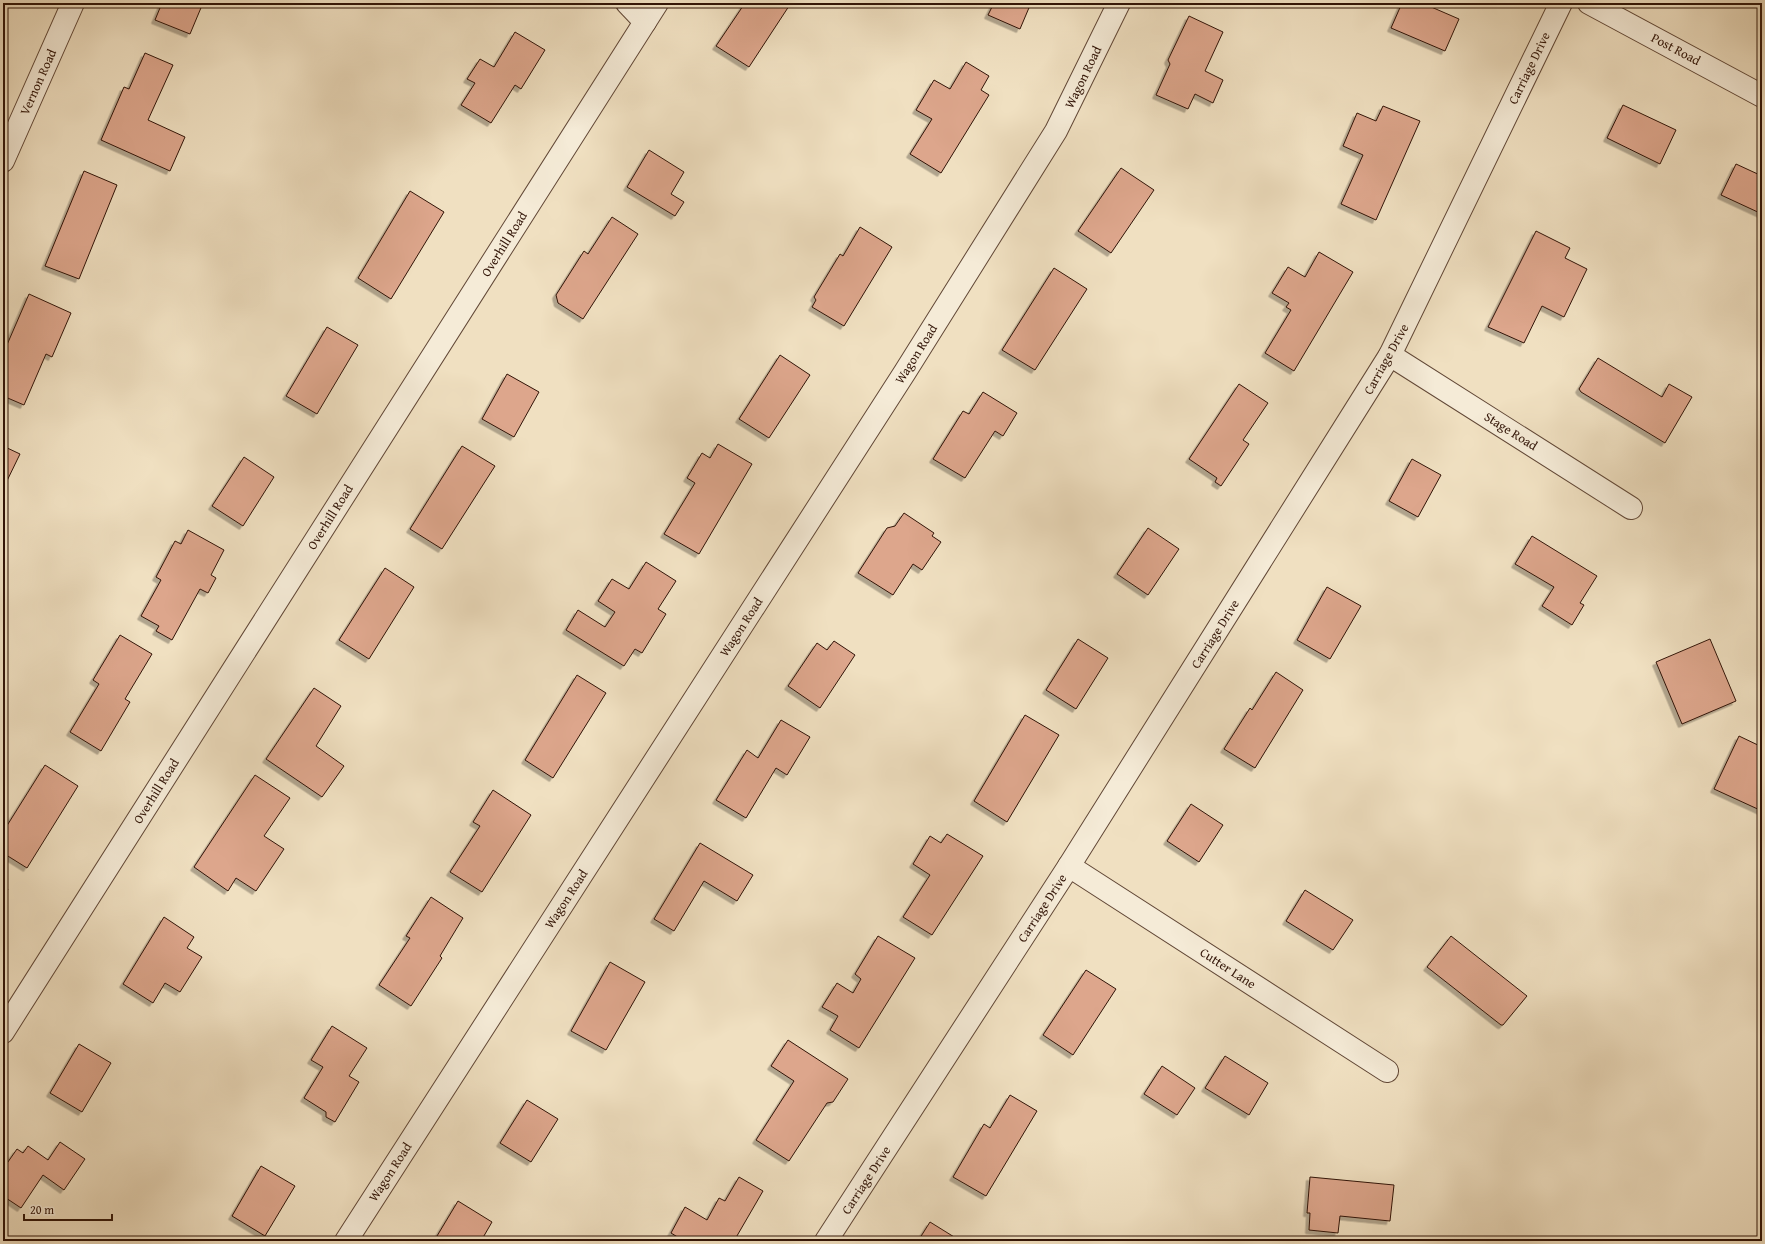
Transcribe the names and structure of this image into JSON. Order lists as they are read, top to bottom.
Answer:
{
  "streets": {
    "street": [
      "Post Road",
      "Carriage Drive",
      "Wagon Road",
      "Vernon Road",
      "Overhill Road",
      "Stage Road",
      "Cutter Lane"
    ]
  },
  "crossings": [
    ["Carriage Drive", "Stage Road"],
    ["Carriage Drive", "Cutter Lane"]
  ],
  "scale_bar": "20 m"
}
